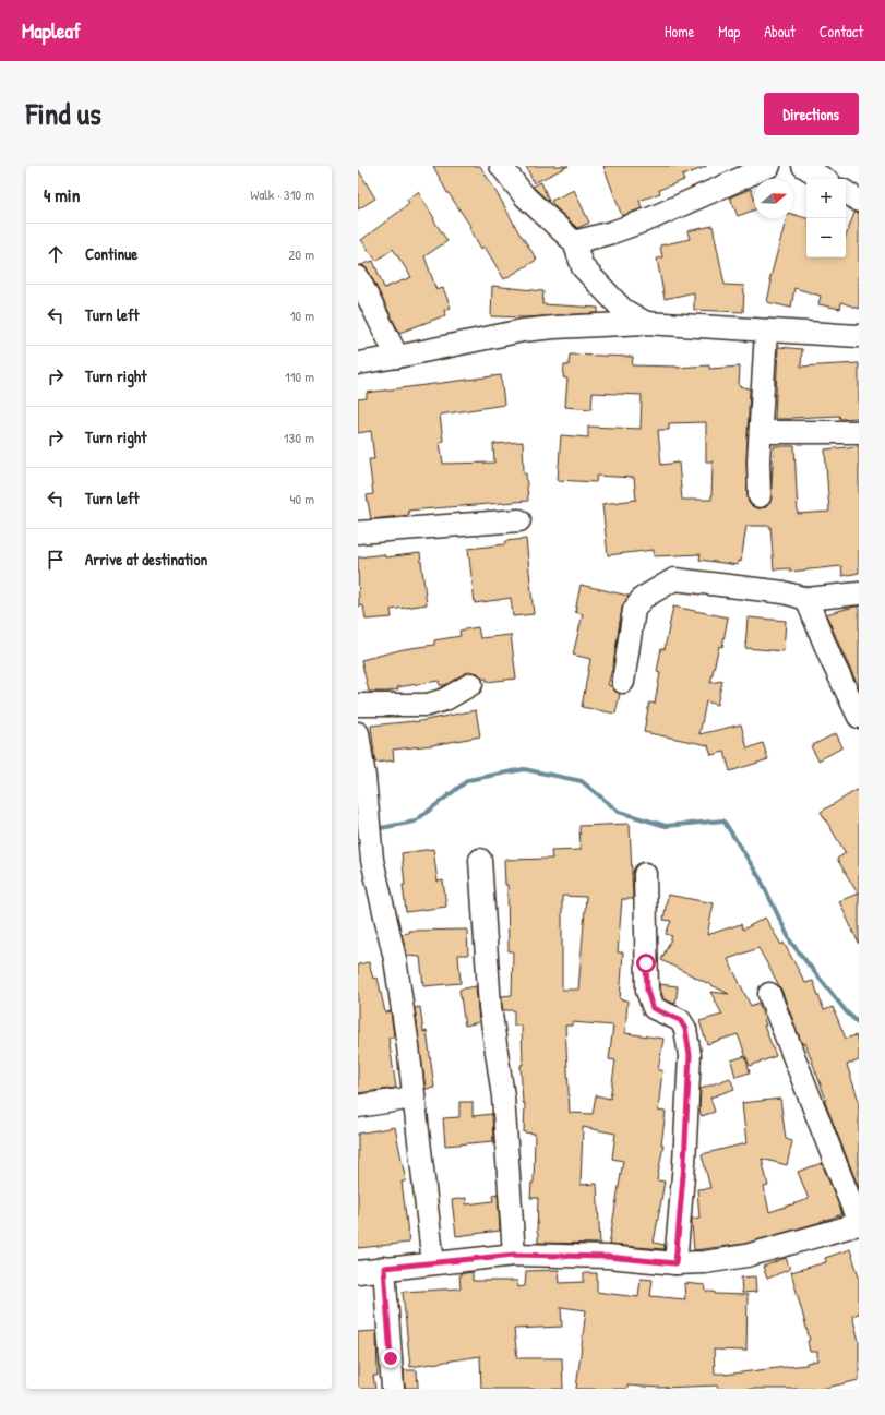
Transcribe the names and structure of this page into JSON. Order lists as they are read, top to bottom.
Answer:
{
  "north": "right",
  "page": {
    "header": "Mapleaf",
    "nav": [
      "Home",
      "Map",
      "About",
      "Contact"
    ],
    "title": "Find us",
    "buttons": "Directions",
    "heading": ["4 min", "Walk · 310 m"],
    "map_buttons": ["+", "−"],
    "list": [
      ["Continue", "20 m"],
      ["Turn left", "10 m"],
      ["Turn right", "110 m"],
      ["Turn right", "130 m"],
      ["Turn left", "40 m"],
      "Arrive at destination"
    ]
  }
}
